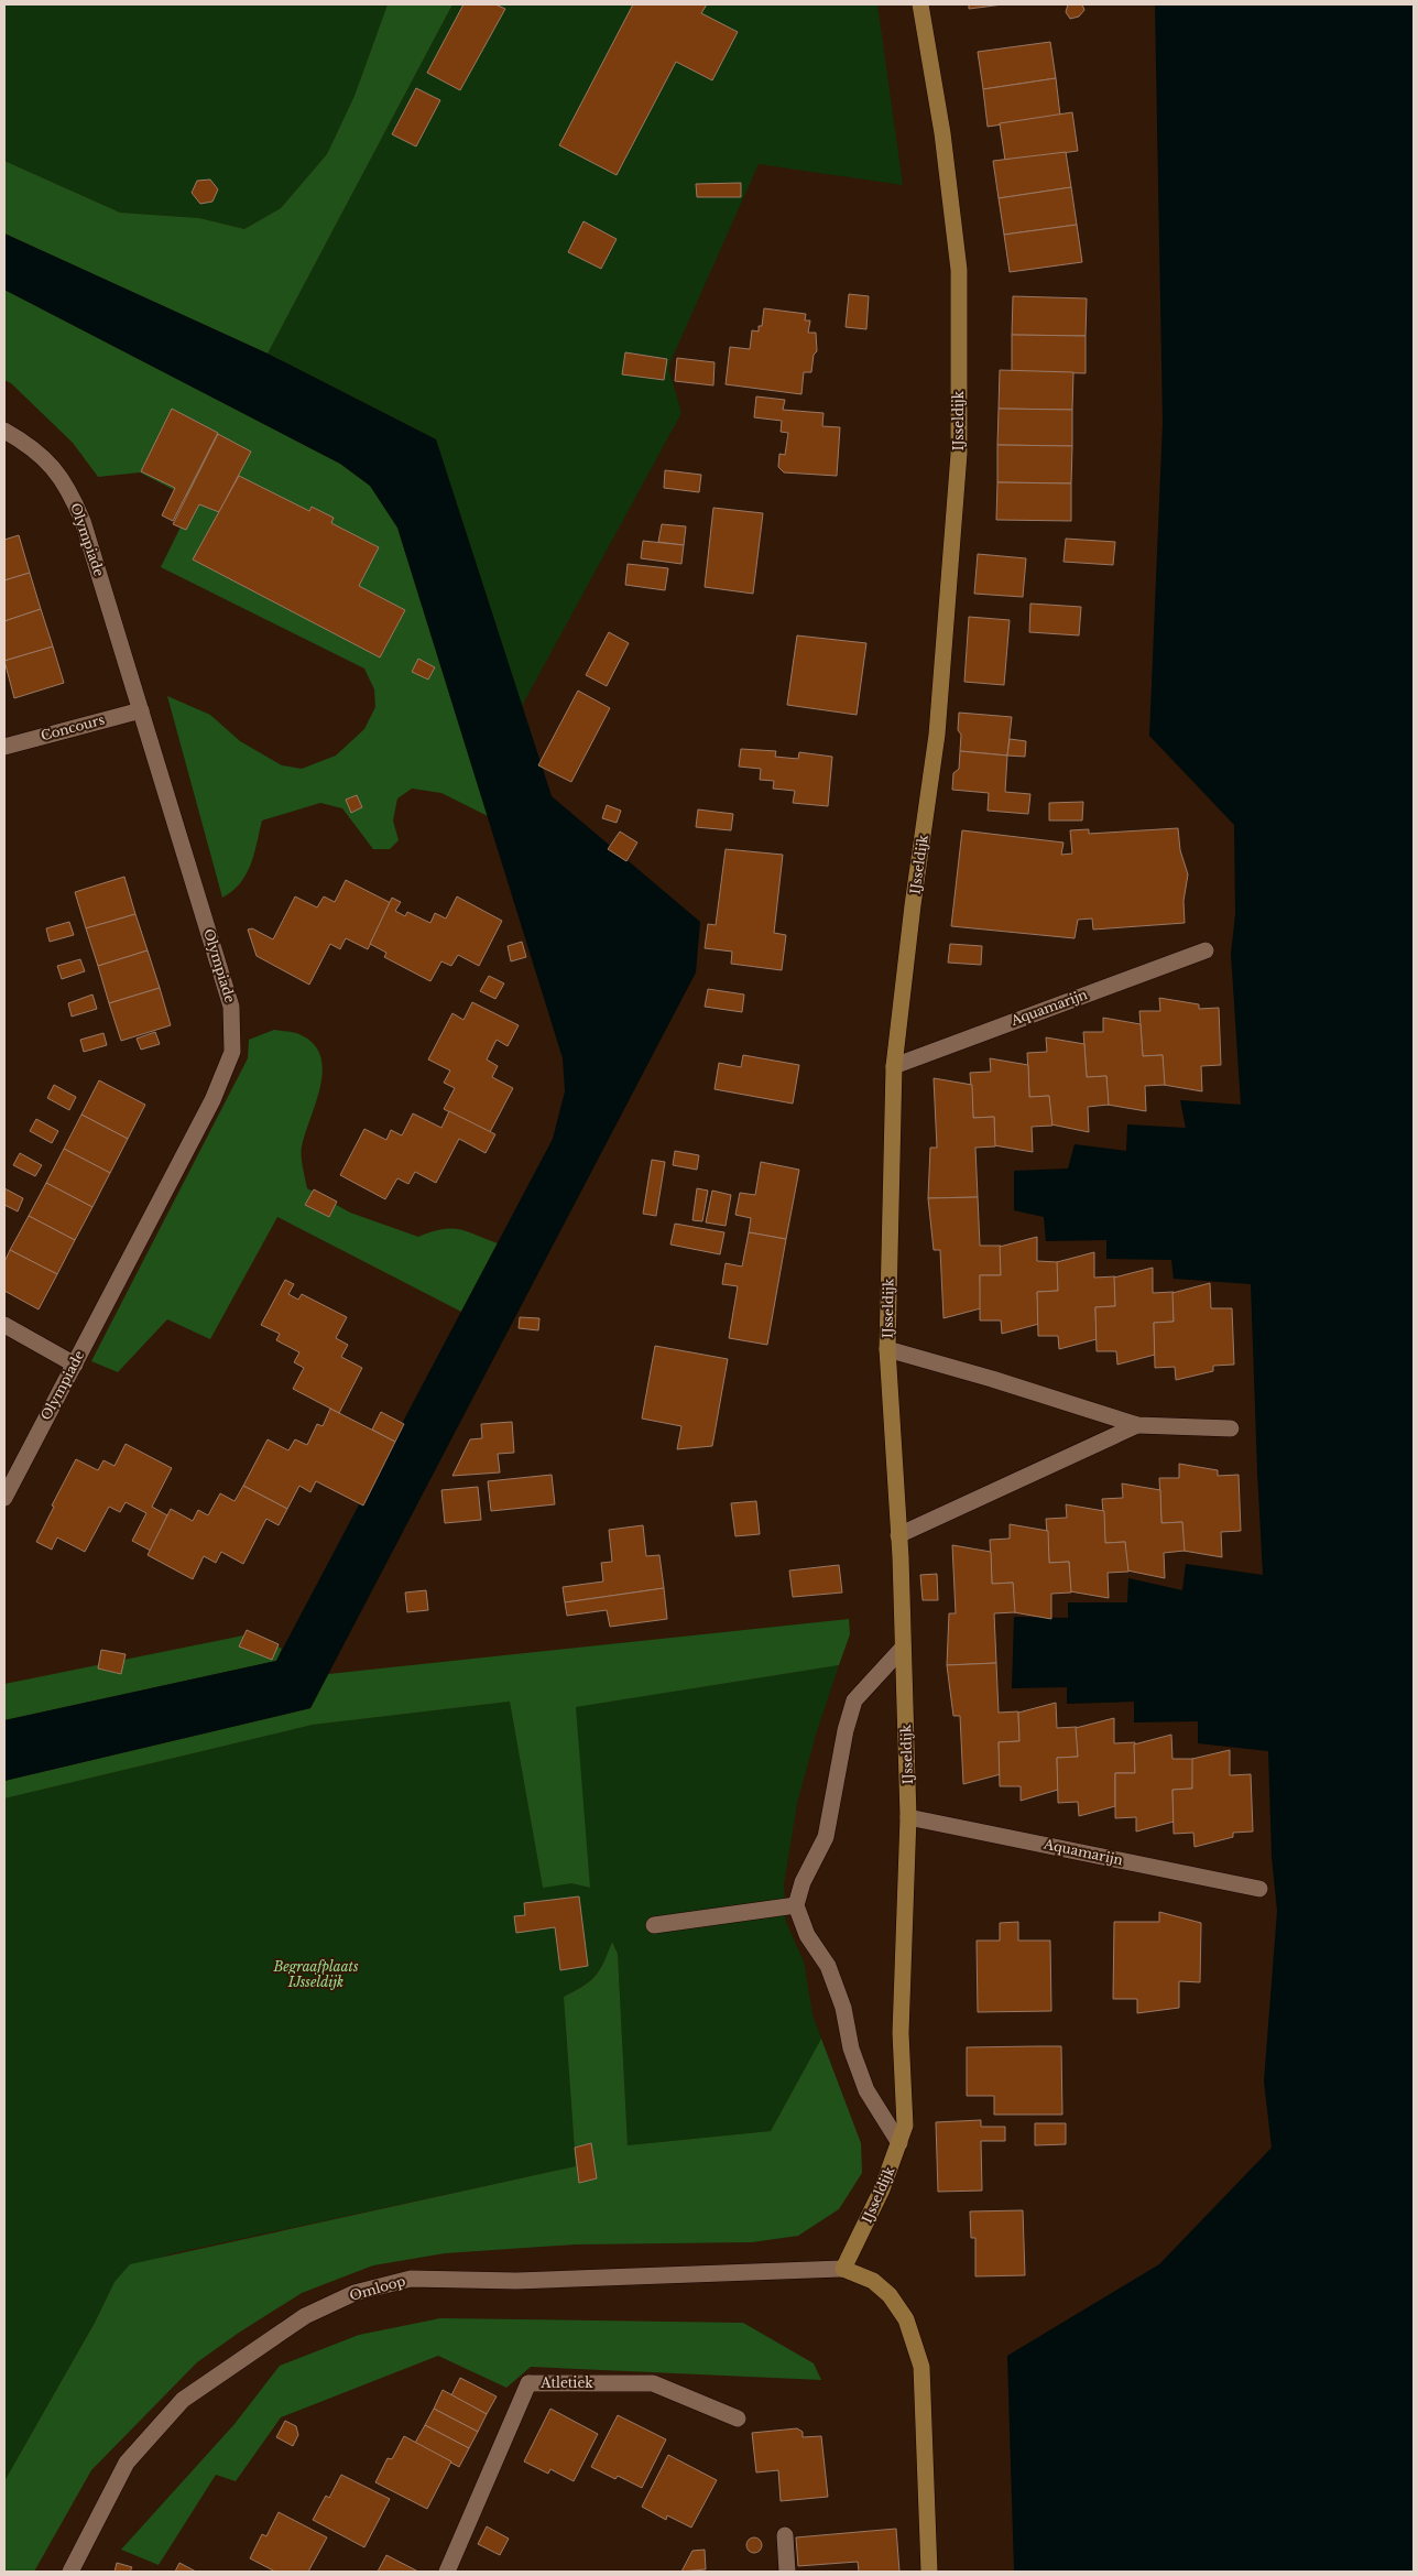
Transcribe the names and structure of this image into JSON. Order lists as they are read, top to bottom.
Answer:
{
  "streets": {
    "street": [
      "IJsseldijk",
      "Olympiade",
      "Concours",
      "Aquamarijn",
      "Omloop",
      "Atletiek"
    ]
  },
  "crossings": [
    ["IJsseldijk", "Aquamarijn"],
    ["IJsseldijk", "Omloop"],
    ["Olympiade", "Concours"]
  ],
  "parks": ["Begraafplaats IJsseldijk"]
}
